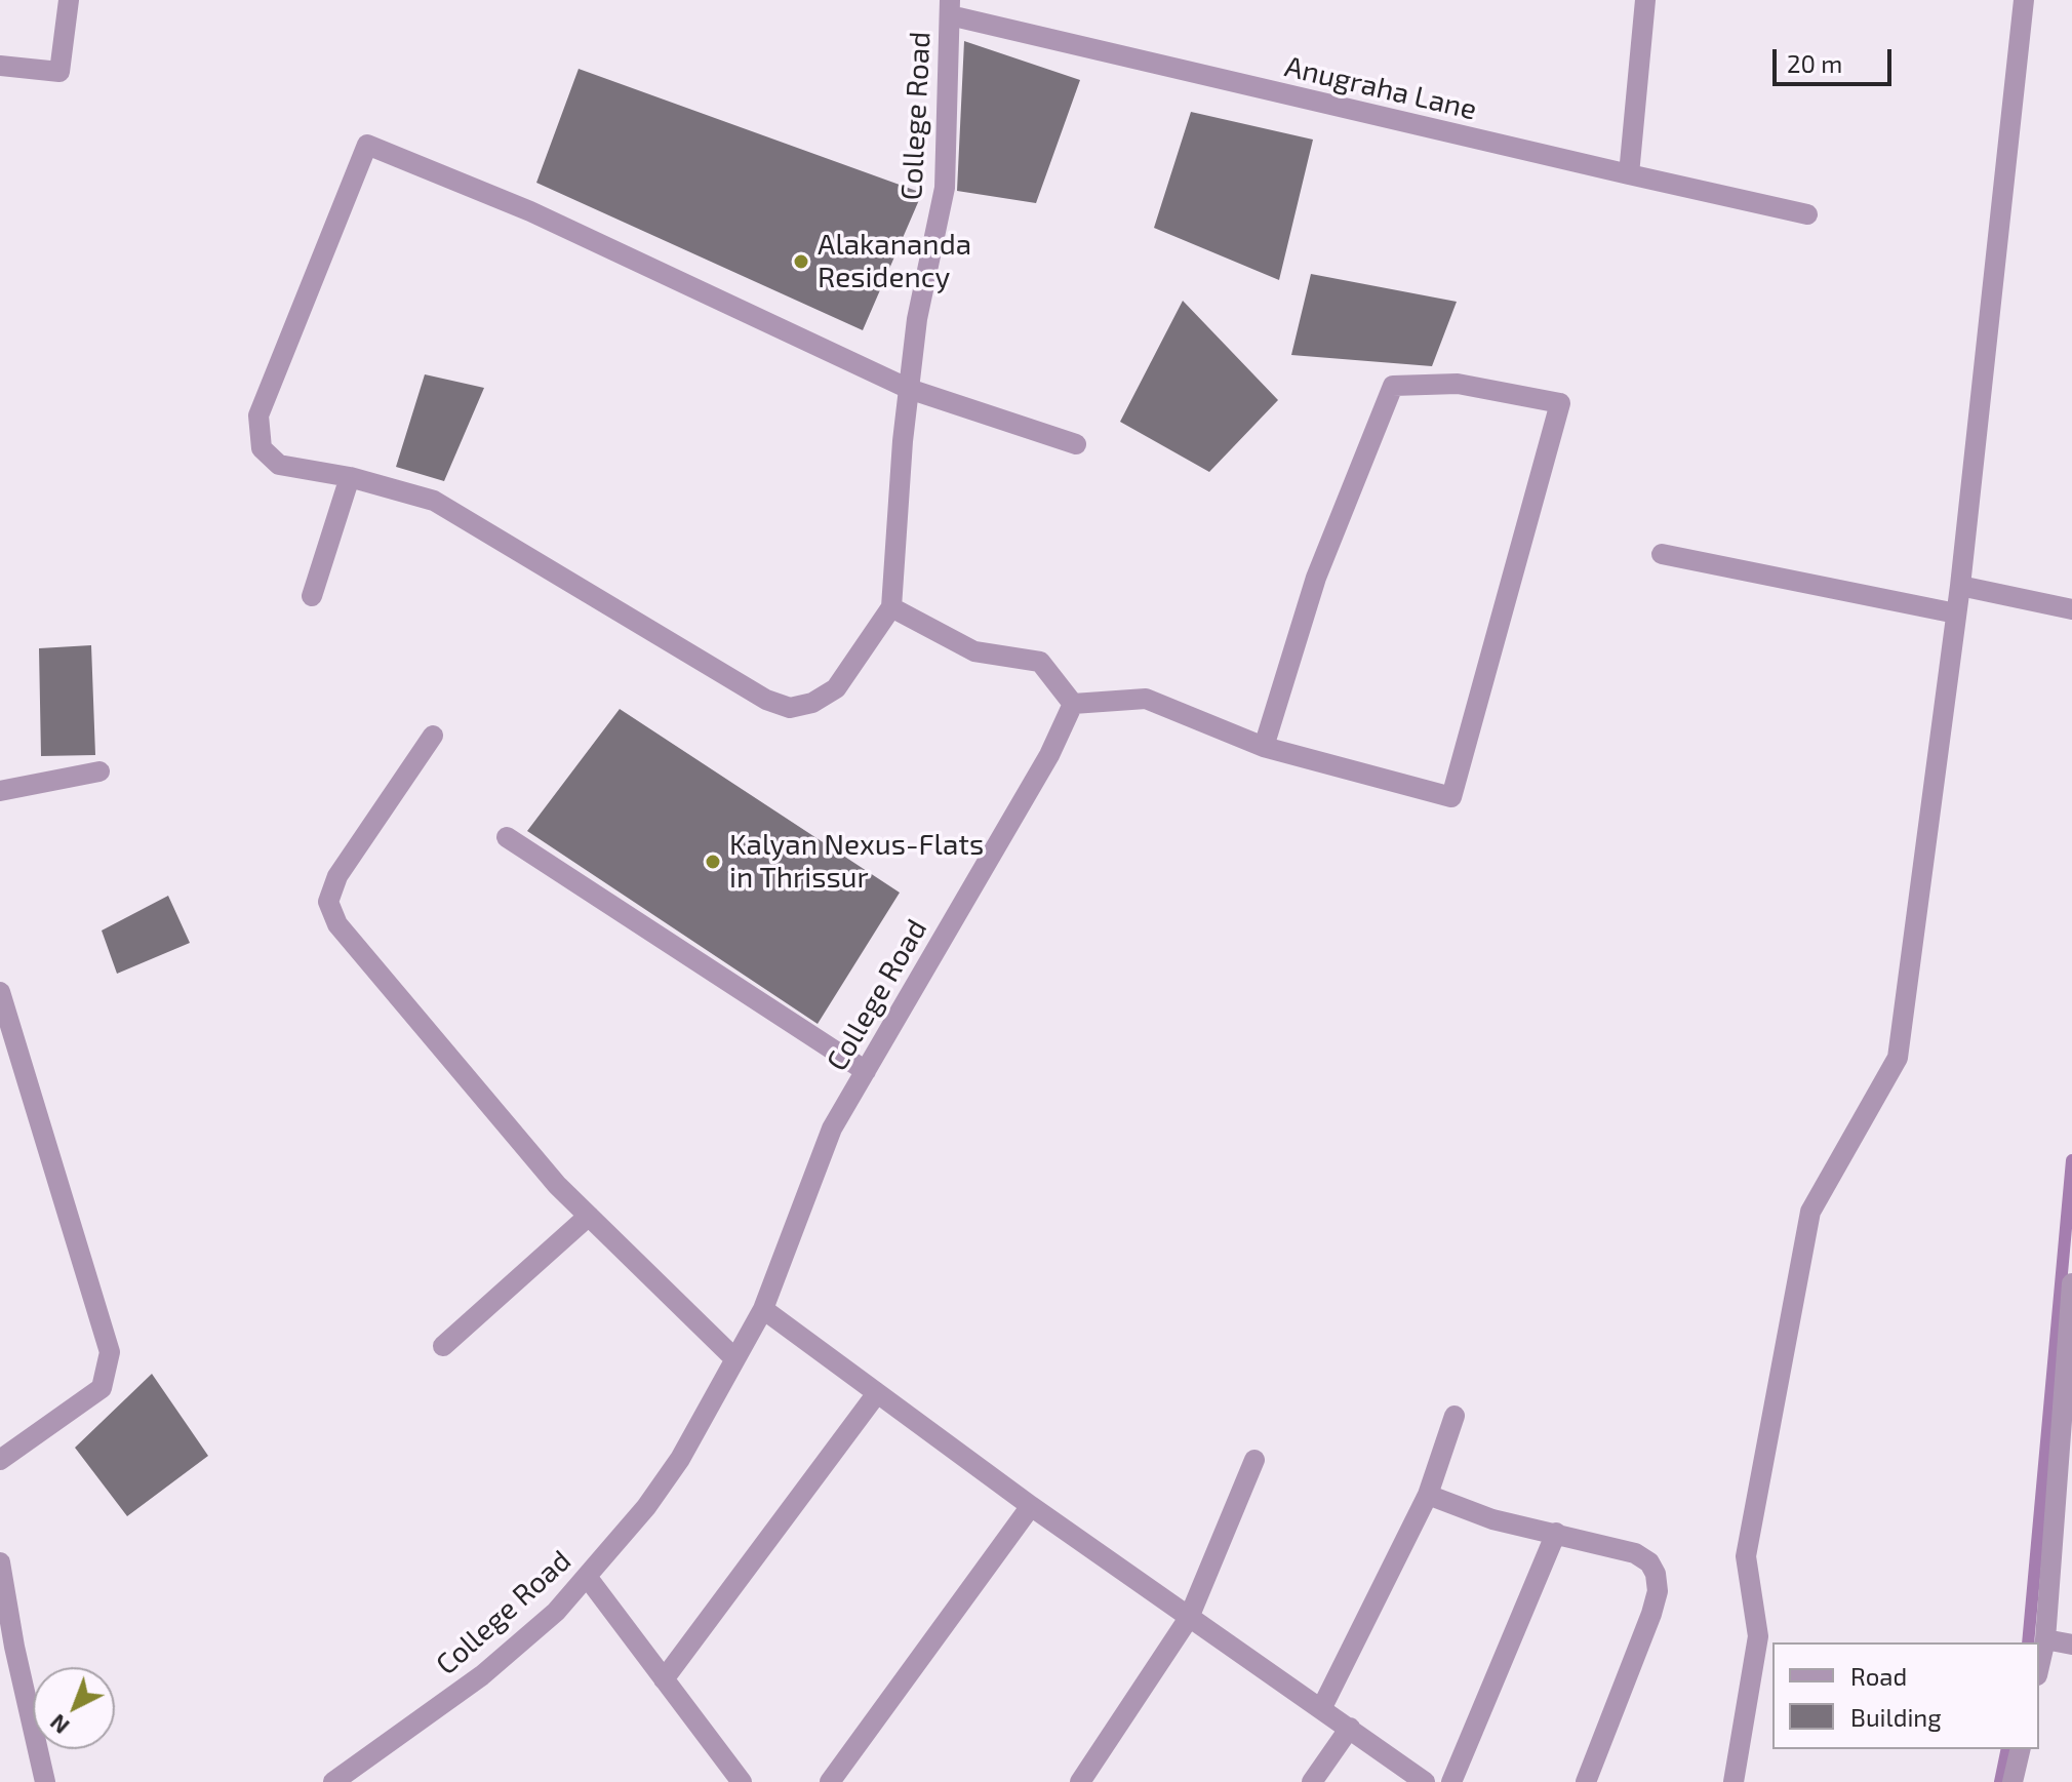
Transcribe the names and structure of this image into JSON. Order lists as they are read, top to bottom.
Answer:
{
  "streets": {
    "street": ["Anugraha Lane", "College Road"]
  },
  "crossings": [
    ["Anugraha Lane", "College Road"]
  ],
  "places": ["Alakananda Residency", "Kalyan Nexus-Flats in Thrissur"],
  "legend": ["Road", "Building"],
  "scale_bar": "20 m",
  "north": "bottom left"
}
